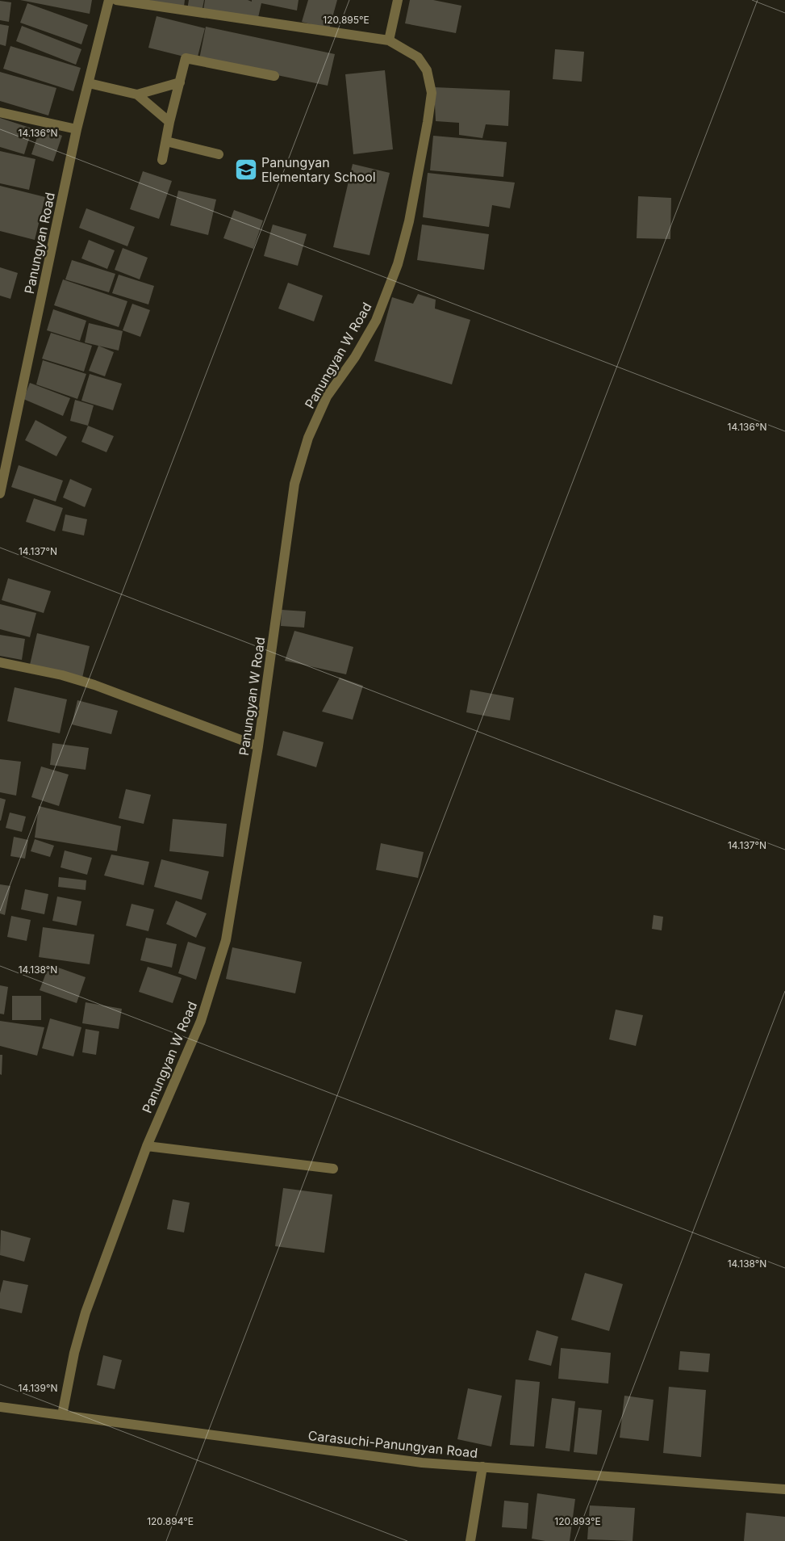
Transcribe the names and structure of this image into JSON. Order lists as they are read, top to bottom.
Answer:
{
  "streets": {
    "street": ["Panungyan Road", "Panungyan W Road", "Carasuchi-Panungyan Road"]
  },
  "crossings": [
    ["Panungyan W Road", "Carasuchi-Panungyan Road"]
  ],
  "places": {
    "school or university": ["Panungyan Elementary School"]
  },
  "coordinates": [
    "120.895°E",
    "14.136°N",
    "14.137°N",
    "14.138°N",
    "14.139°N",
    "120.894°E",
    "120.893°E"
  ]
}
